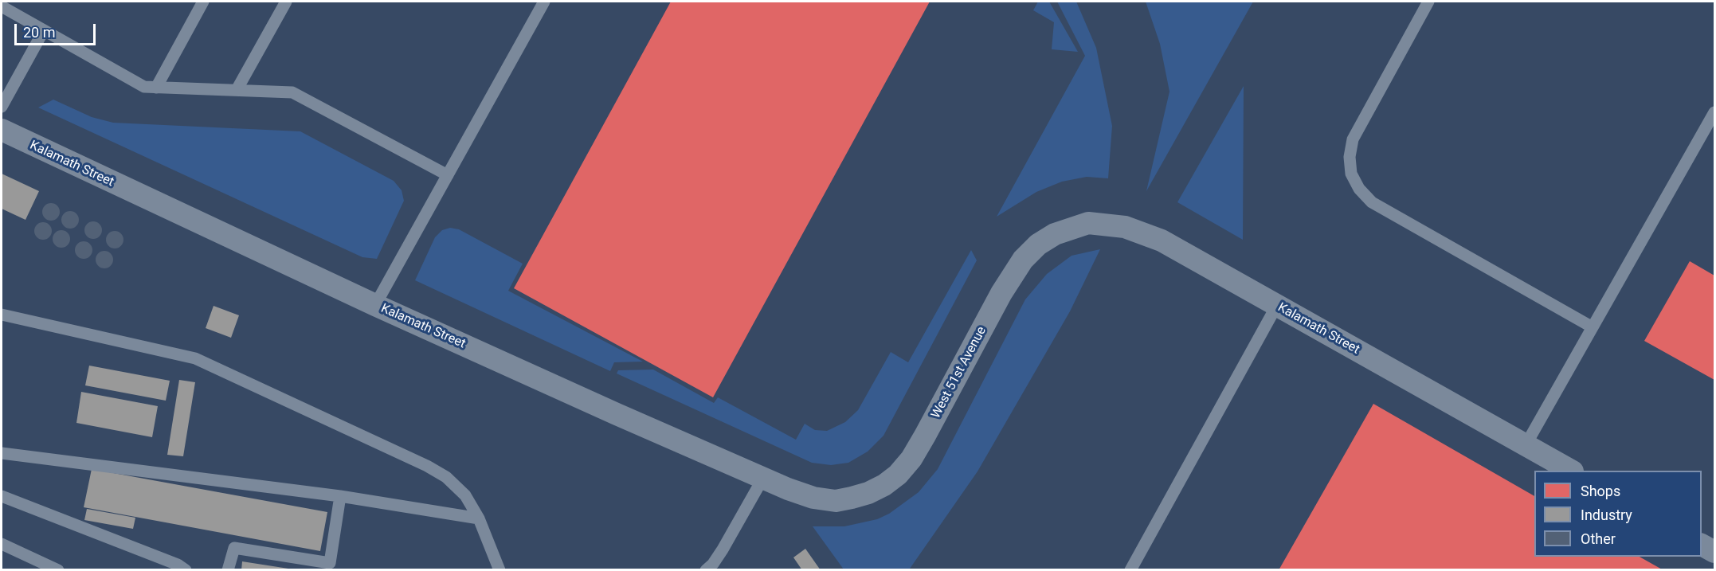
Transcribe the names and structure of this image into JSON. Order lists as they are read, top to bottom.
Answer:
{
  "streets": {
    "street": ["Kalamath Street", "West 51st Avenue"]
  },
  "crossings": [
    ["Kalamath Street", "West 51st Avenue"]
  ],
  "legend": ["Shops", "Industry", "Other"],
  "scale_bar": "20 m"
}
